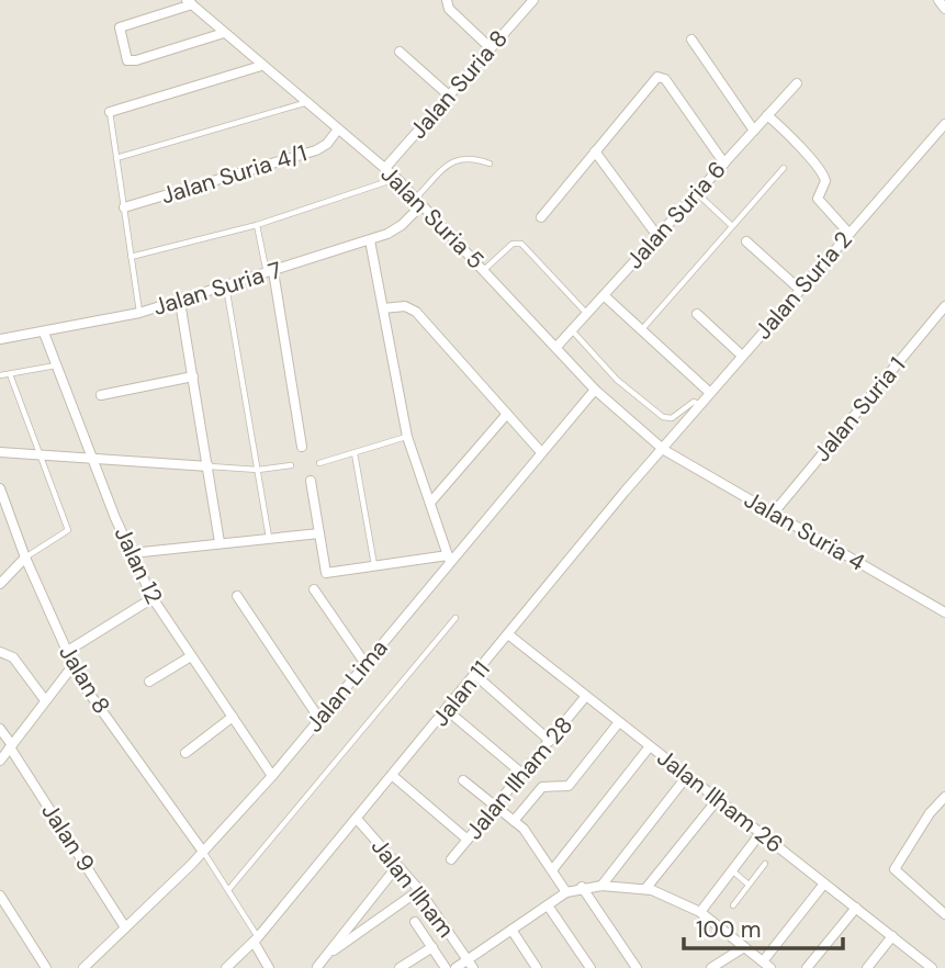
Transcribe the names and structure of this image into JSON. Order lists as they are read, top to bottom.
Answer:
{
  "streets": {
    "street": [
      "Jalan Suria 8",
      "Jalan Suria 4/1",
      "Jalan Suria 6",
      "Jalan Suria 5",
      "Jalan Suria 2",
      "Jalan Suria 7",
      "Jalan Suria 1",
      "Jalan Suria 4",
      "Jalan 12",
      "Jalan 8",
      "Jalan Lima",
      "Jalan 11",
      "Jalan Ilham 28",
      "Jalan Ilham 26",
      "Jalan 9",
      "Jalan Ilham"
    ]
  },
  "crossings": [
    ["Jalan Suria 8", "Jalan Suria 5"],
    ["Jalan Suria 4/1", "Jalan Suria 5"],
    ["Jalan Suria 6", "Jalan Suria 5"],
    ["Jalan Suria 5", "Jalan Suria 2"],
    ["Jalan Suria 5", "Jalan Suria 7"],
    ["Jalan Suria 5", "Jalan Suria 4"],
    ["Jalan Suria 5", "Jalan Lima"],
    ["Jalan Suria 5", "Jalan 11"],
    ["Jalan Suria 2", "Jalan Suria 4"],
    ["Jalan Suria 2", "Jalan 11"],
    ["Jalan Suria 7", "Jalan 12"],
    ["Jalan Suria 1", "Jalan Suria 4"],
    ["Jalan Suria 4", "Jalan 11"],
    ["Jalan 12", "Jalan Lima"],
    ["Jalan 8", "Jalan Lima"],
    ["Jalan Lima", "Jalan 9"],
    ["Jalan 11", "Jalan Ilham 26"],
    ["Jalan 11", "Jalan Ilham"],
    ["Jalan Ilham 28", "Jalan Ilham 26"]
  ],
  "scale_bar": "100 m"
}
